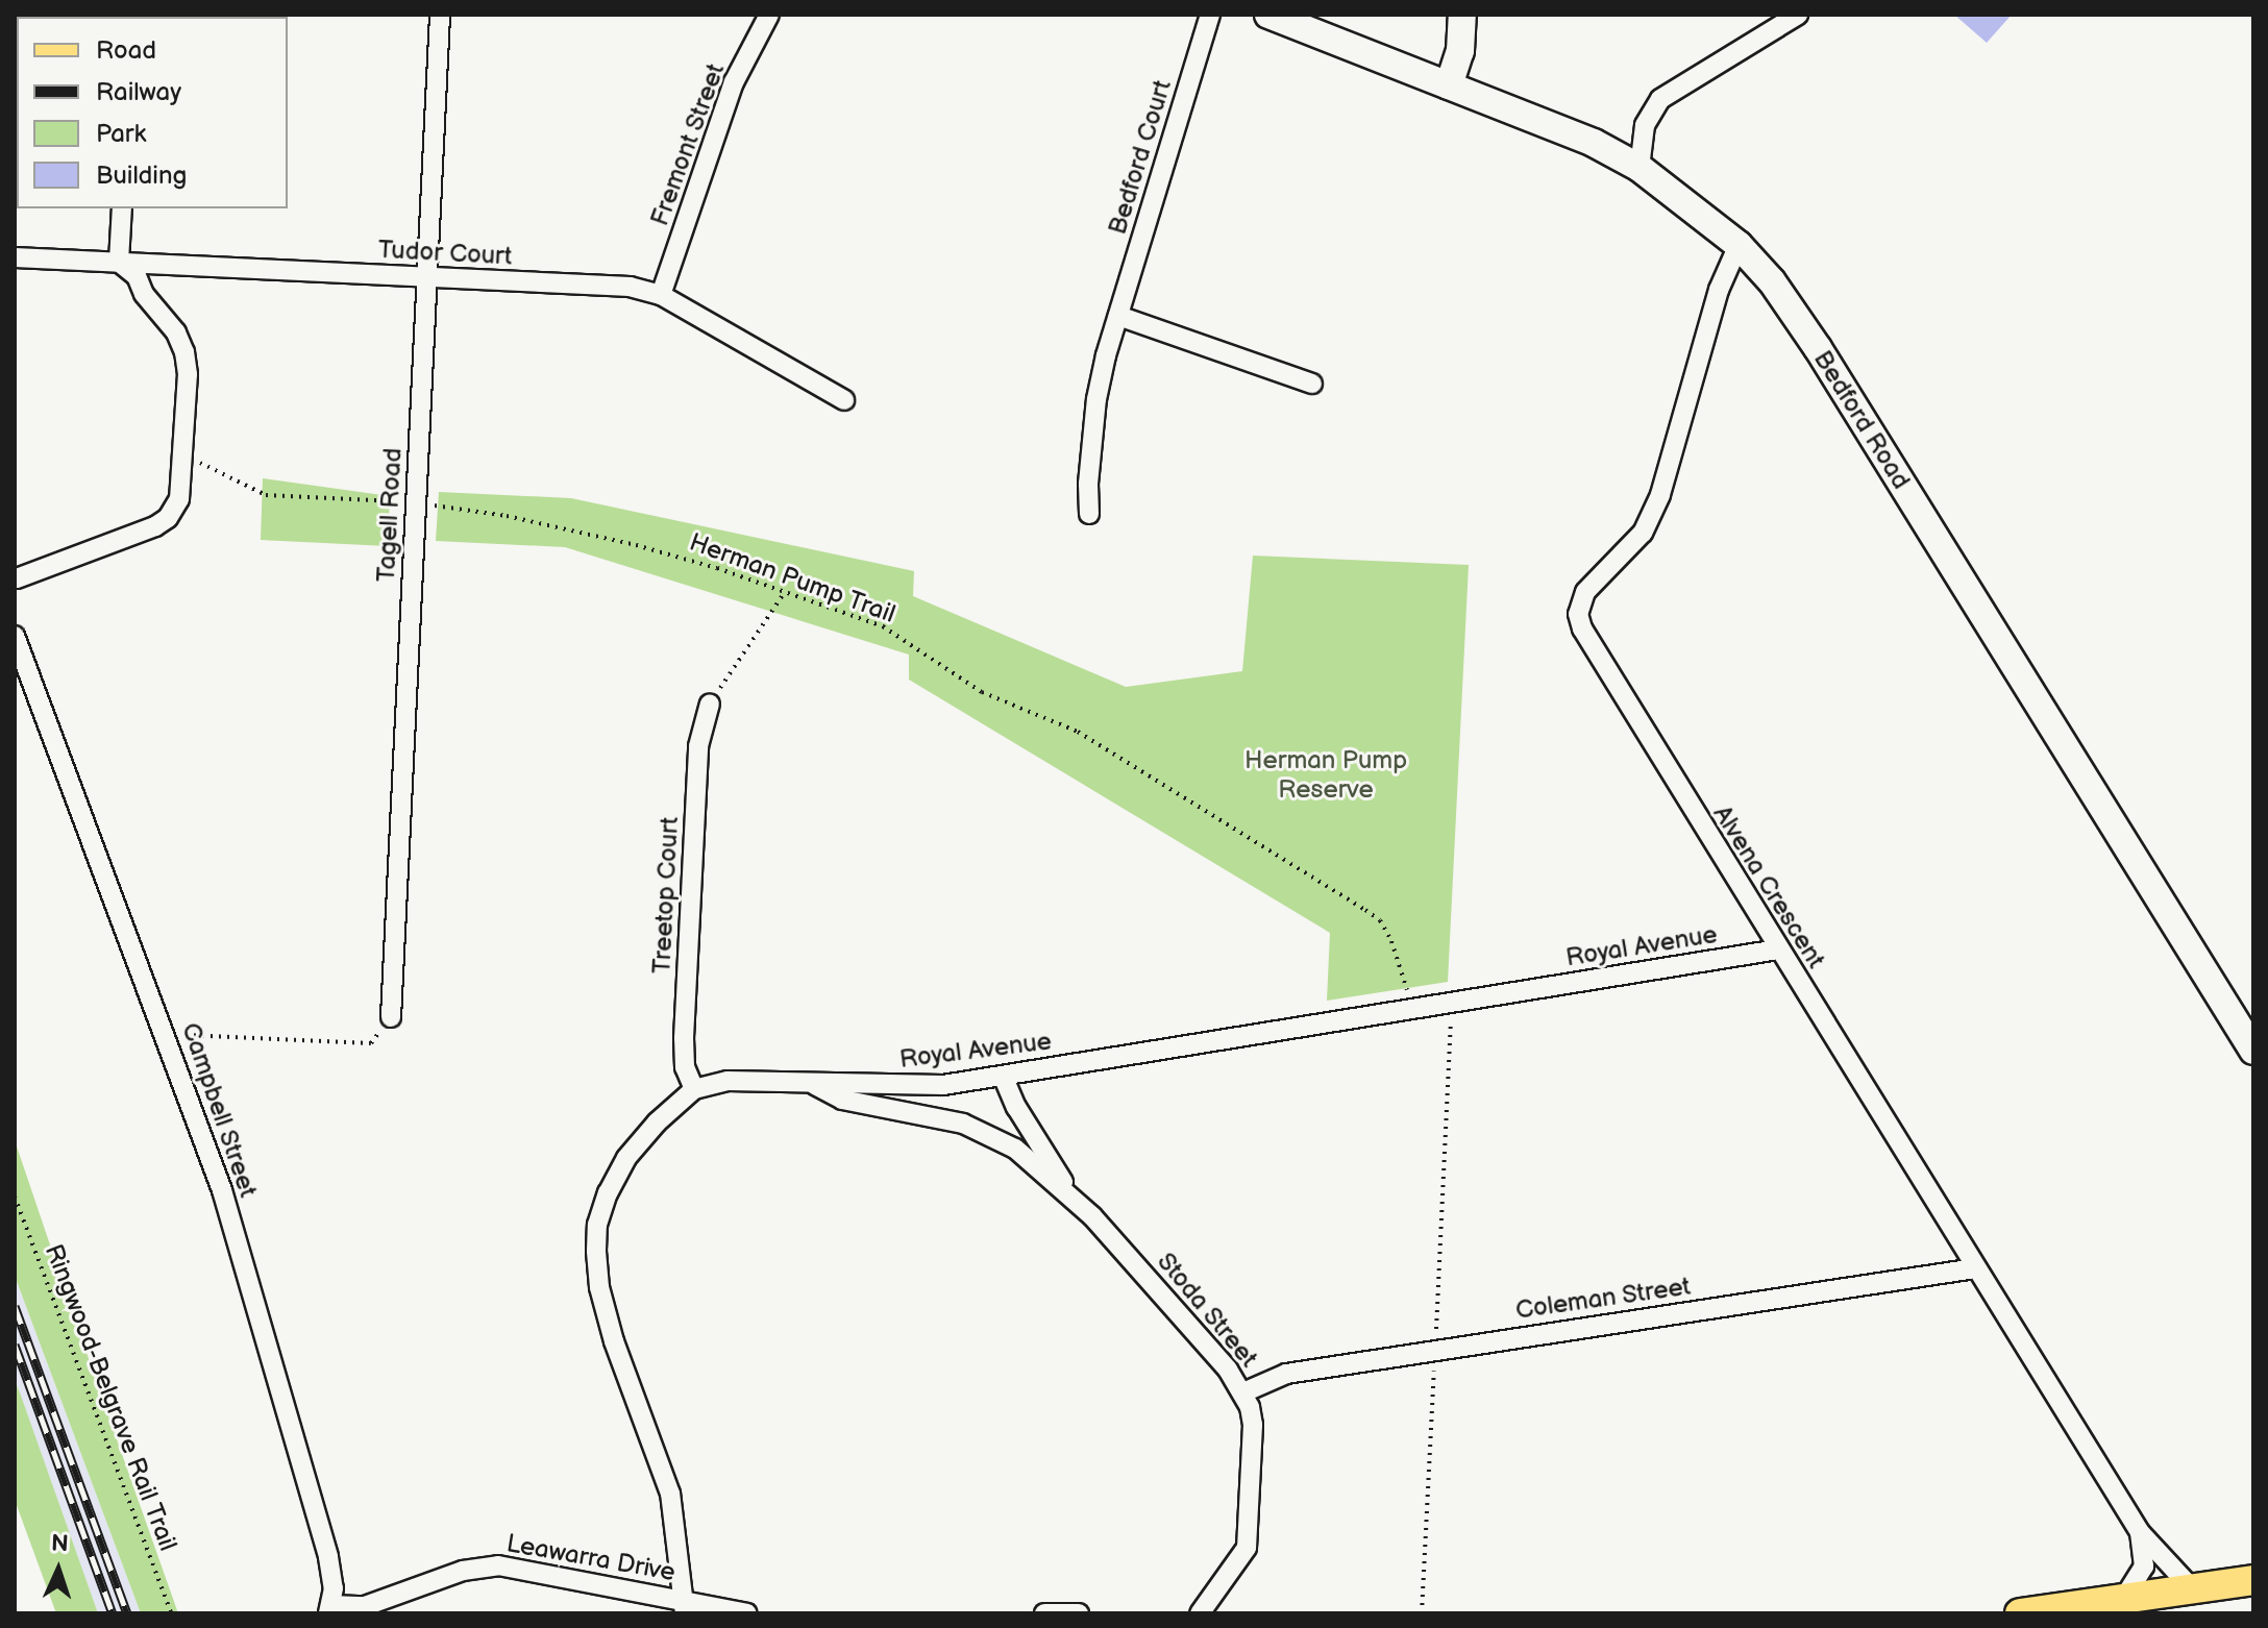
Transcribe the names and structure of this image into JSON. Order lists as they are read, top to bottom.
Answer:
{
  "streets": {
    "main road": ["Bedford Road"],
    "street": [
      "Fremont Street",
      "Bedford Court",
      "Tudor Court",
      "Tagell Road",
      "Alvena Crescent",
      "Treetop Court",
      "Royal Avenue",
      "Campbell Street",
      "Coleman Street",
      "Stoda Street",
      "Leawarra Drive"
    ],
    "path": ["Herman Pump Trail", "Ringwood-Belgrave Rail Trail"]
  },
  "crossings": [
    ["Fremont Street", "Tudor Court"],
    ["Tudor Court", "Tagell Road"],
    ["Bedford Road", "Alvena Crescent"],
    ["Tagell Road", "Herman Pump Trail"],
    ["Herman Pump Trail", "Royal Avenue"],
    ["Alvena Crescent", "Royal Avenue"],
    ["Alvena Crescent", "Coleman Street"],
    ["Treetop Court", "Royal Avenue"],
    ["Royal Avenue", "Stoda Street"],
    ["Campbell Street", "Leawarra Drive"],
    ["Coleman Street", "Stoda Street"]
  ],
  "parks": ["Herman Pump Reserve"],
  "legend": [
    "Road",
    "Railway",
    "Park",
    "Building"
  ],
  "north": "top"
}
